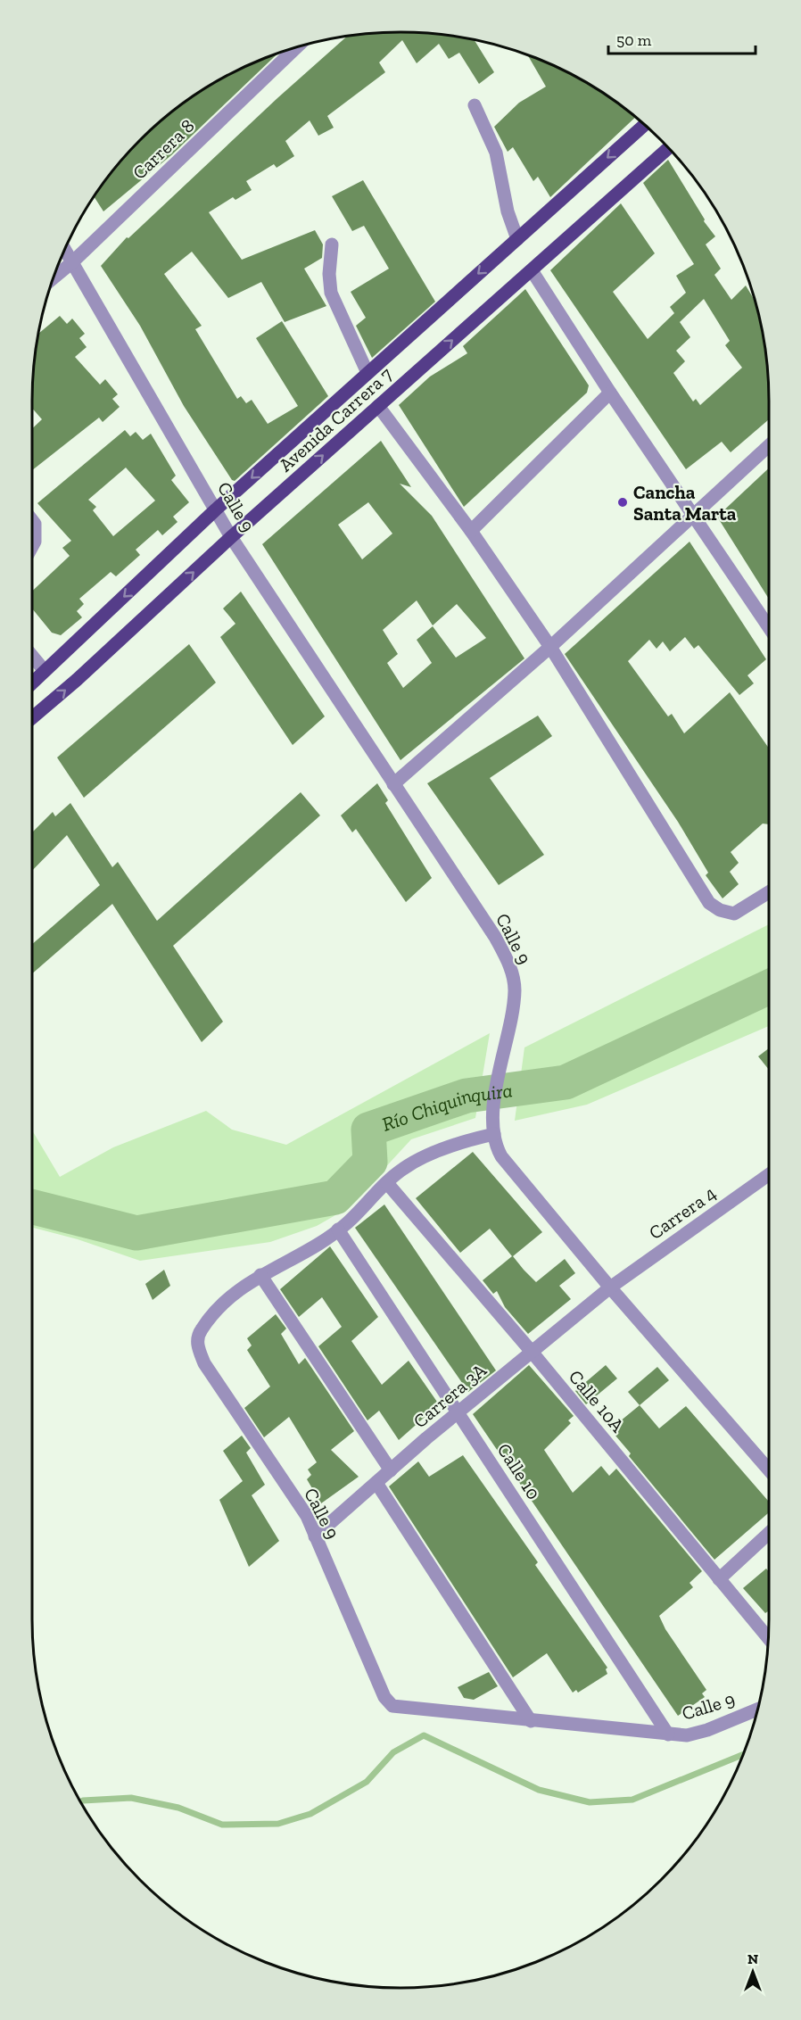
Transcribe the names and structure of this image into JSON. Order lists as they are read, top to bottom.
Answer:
{
  "streets": {
    "main road": ["Avenida Carrera 7"],
    "street": [
      "Carrera 8",
      "Calle 9",
      "Carrera 4",
      "Carrera 3A",
      "Calle 10A",
      "Calle 10"
    ]
  },
  "crossings": [
    ["Carrera 8", "Calle 9"],
    ["Avenida Carrera 7", "Calle 9"],
    ["Calle 9", "Carrera 4"],
    ["Calle 9", "Carrera 3A"],
    ["Calle 9", "Calle 10A"],
    ["Calle 9", "Calle 10"],
    ["Carrera 4", "Carrera 3A"],
    ["Carrera 3A", "Calle 10A"],
    ["Carrera 3A", "Calle 10"]
  ],
  "water": ["Río Chiquinquira"],
  "places": ["Cancha Santa Marta"],
  "scale_bar": "50 m",
  "north": "top"
}
